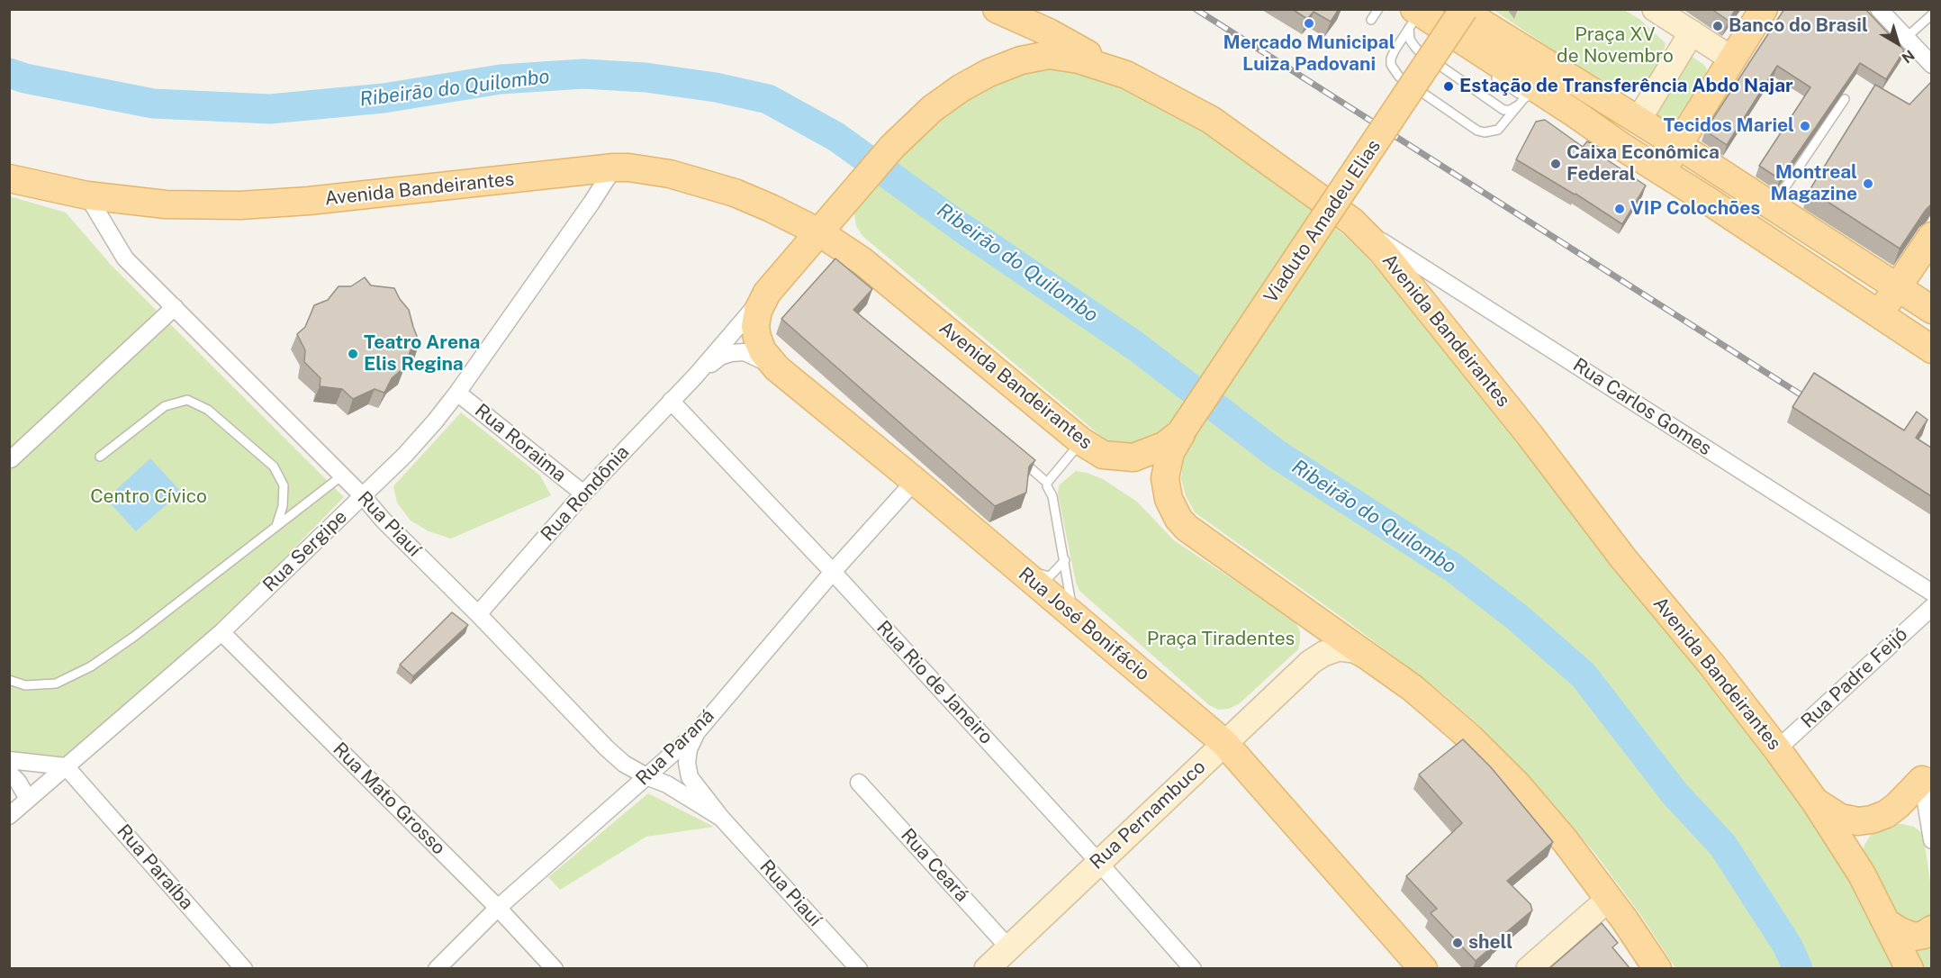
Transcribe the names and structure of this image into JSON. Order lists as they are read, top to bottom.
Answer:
{
  "streets": {
    "main road": [
      "Avenida Bandeirantes",
      "Viaduto Amadeu Elias",
      "Rua Rondônia",
      "Rua José Bonifácio",
      "Rua Pernambuco"
    ],
    "street": [
      "Rua Carlos Gomes",
      "Rua Roraima",
      "Rua Piauí",
      "Rua Sergipe",
      "Rua Padre Feijó",
      "Rua Rio de Janeiro",
      "Rua Paraná",
      "Rua Mato Grosso",
      "Rua Ceará",
      "Rua Paraíba"
    ]
  },
  "crossings": [
    ["Avenida Bandeirantes", "Viaduto Amadeu Elias"],
    ["Avenida Bandeirantes", "Rua Carlos Gomes"],
    ["Avenida Bandeirantes", "Rua Rondônia"],
    ["Avenida Bandeirantes", "Rua Piauí"],
    ["Avenida Bandeirantes", "Rua Sergipe"],
    ["Avenida Bandeirantes", "Rua Padre Feijó"],
    ["Rua Roraima", "Rua Rondônia"],
    ["Rua Roraima", "Rua Sergipe"],
    ["Rua Rondônia", "Rua Piauí"],
    ["Rua Rondônia", "Rua José Bonifácio"],
    ["Rua Rondônia", "Rua Rio de Janeiro"],
    ["Rua Piauí", "Rua Sergipe"],
    ["Rua Piauí", "Rua Paraná"],
    ["Rua Sergipe", "Rua Mato Grosso"],
    ["Rua Sergipe", "Rua Paraíba"],
    ["Rua José Bonifácio", "Rua Paraná"],
    ["Rua José Bonifácio", "Rua Pernambuco"],
    ["Rua Rio de Janeiro", "Rua Paraná"],
    ["Rua Rio de Janeiro", "Rua Pernambuco"],
    ["Rua Paraná", "Rua Mato Grosso"],
    ["Rua Pernambuco", "Rua Ceará"]
  ],
  "water": ["Ribeirão do Quilombo"],
  "parks": ["Praça XV de Novembro", "Centro Cívico", "Praça Tiradentes"],
  "places": [
    "Mercado Municipal Luiza Padovani",
    "Banco do Brasil",
    "Estação de Transferência Abdo Najar",
    "Tecidos Mariel",
    "Caixa Econômica Federal",
    "Montreal Magazine",
    "VIP Colochões",
    "Teatro Arena Elis Regina",
    "shell"
  ],
  "north": "bottom right"
}
